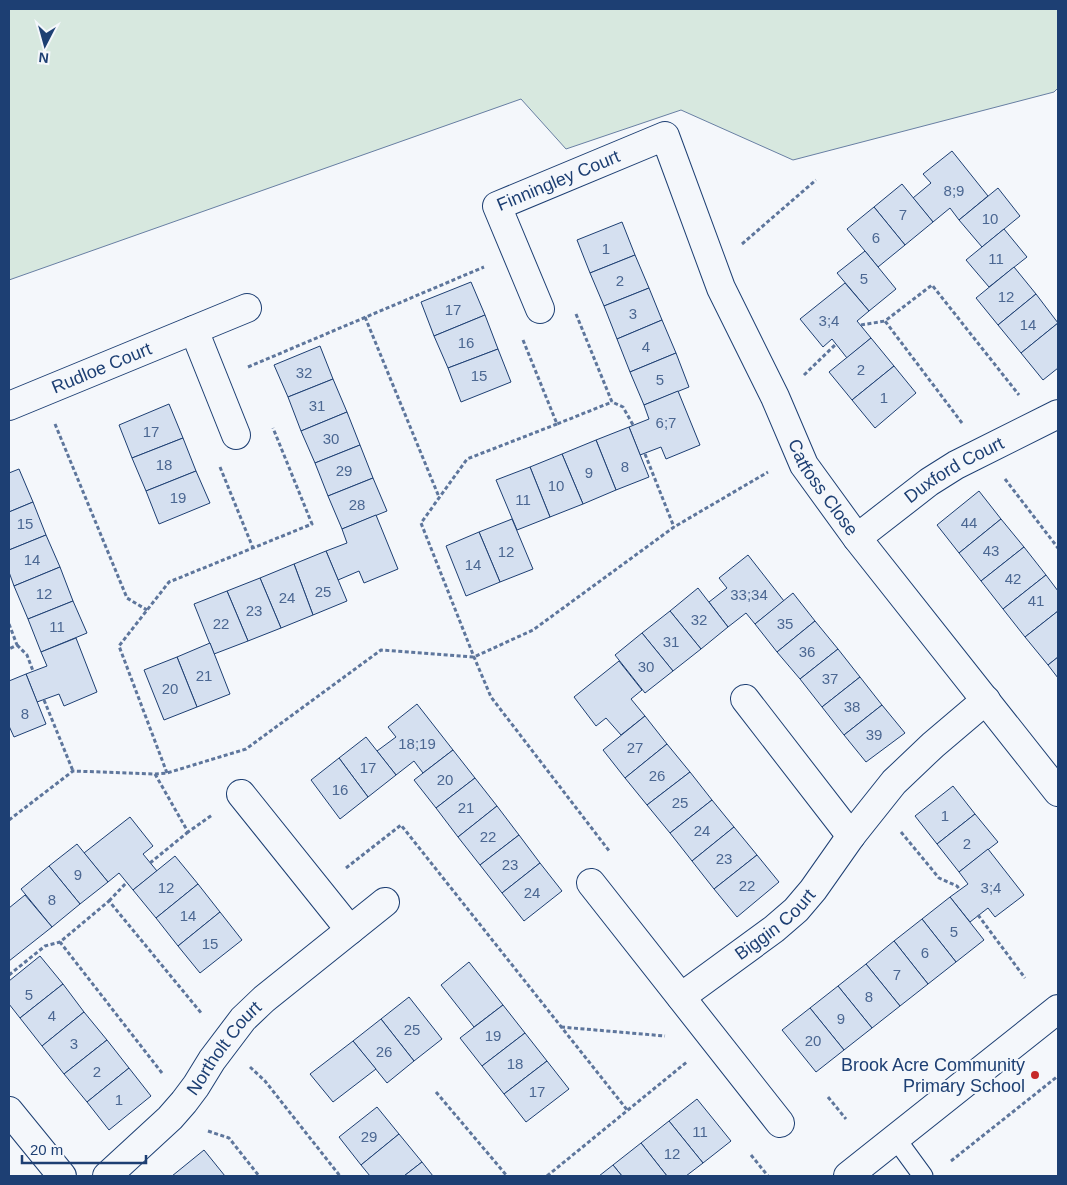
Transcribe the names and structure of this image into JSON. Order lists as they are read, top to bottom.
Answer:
{
  "streets": {
    "street": [
      "Finningley Court",
      "Rudloe Court",
      "Duxford Court",
      "Catfoss Close",
      "Biggin Court",
      "Northolt Court"
    ]
  },
  "crossings": [
    ["Finningley Court", "Catfoss Close"],
    ["Duxford Court", "Catfoss Close"],
    ["Catfoss Close", "Biggin Court"]
  ],
  "places": ["Brook Acre Community Primary School"],
  "house_numbers": [
    "8;9",
    "7",
    "10",
    "6",
    "1",
    "11",
    "5",
    "2",
    "12",
    "17",
    "3",
    "3;4",
    "14",
    "16",
    "4",
    "2",
    "32",
    "15",
    "5",
    "1",
    "31",
    "6;7",
    "17",
    "30",
    "18",
    "8",
    "29",
    "9",
    "10",
    "19",
    "11",
    "28",
    "44",
    "15",
    "43",
    "12",
    "14",
    "14",
    "42",
    "25",
    "12",
    "33;34",
    "24",
    "41",
    "23",
    "32",
    "22",
    "35",
    "11",
    "31",
    "36",
    "30",
    "21",
    "37",
    "20",
    "38",
    "8",
    "39",
    "18;19",
    "27",
    "17",
    "26",
    "20",
    "16",
    "25",
    "21",
    "1",
    "24",
    "22",
    "2",
    "23",
    "23",
    "9",
    "22",
    "12",
    "3;4",
    "24",
    "8",
    "14",
    "5",
    "15",
    "6",
    "7",
    "5",
    "8",
    "4",
    "9",
    "25",
    "19",
    "20",
    "3",
    "26",
    "18",
    "2",
    "17",
    "1",
    "11",
    "29",
    "12"
  ],
  "scale_bar": "20 m",
  "north": "bottom"
}
